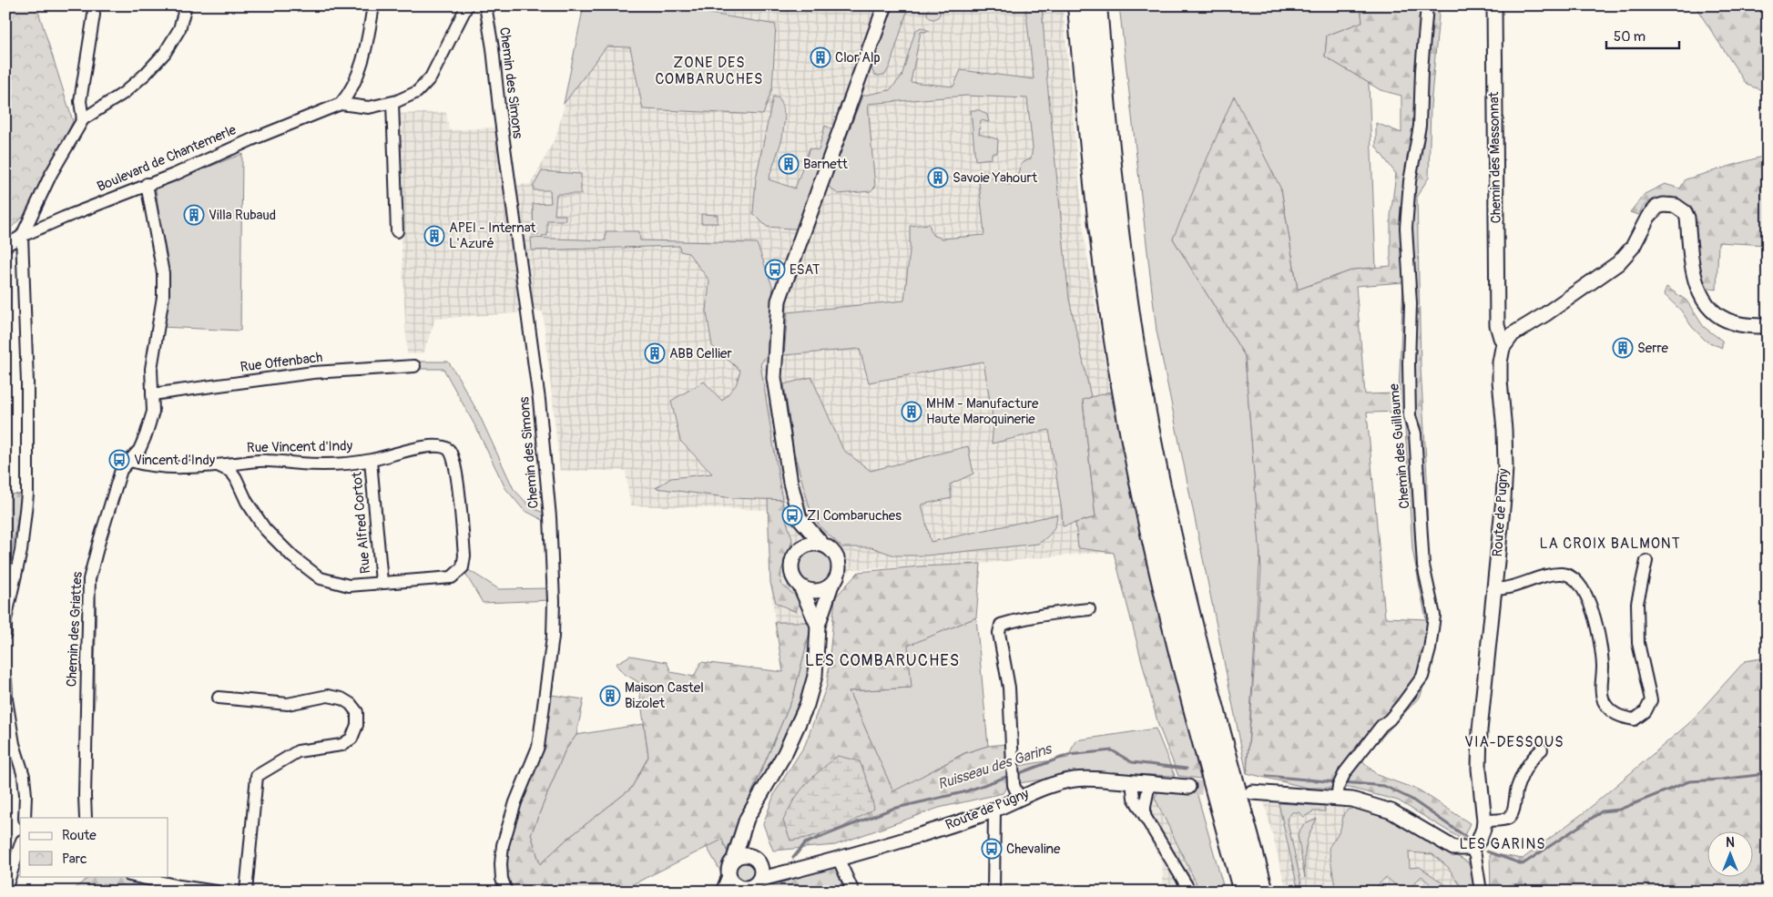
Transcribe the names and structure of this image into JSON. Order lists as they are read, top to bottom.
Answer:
{
  "streets": {
    "street": [
      "Chemin des Simons",
      "Chemin des Massonnat",
      "Boulevard de Chantemerle",
      "Rue Offenbach",
      "Chemin des Guillaume",
      "Rue Vincent d'Indy",
      "Route de Pugny",
      "Rue Alfred Cortot",
      "Chemin des Griattes"
    ]
  },
  "crossings": [
    ["Chemin des Massonnat", "Route de Pugny"],
    ["Boulevard de Chantemerle", "Chemin des Griattes"],
    ["Rue Offenbach", "Chemin des Griattes"],
    ["Rue Vincent d'Indy", "Rue Alfred Cortot"],
    ["Rue Vincent d'Indy", "Chemin des Griattes"]
  ],
  "districts": [
    "ZONE DES COMBARUCHES",
    "LA CROIX BALMONT",
    "LES COMBARUCHES",
    "VIA-DESSOUS",
    "LES GARINS"
  ],
  "water": ["Ruisseau des Garins"],
  "places": {
    "building": [
      "Clor'Alp",
      "Barnett",
      "Savoie Yahourt",
      "Villa Rubaud",
      "APEI - Internat L'Azuré",
      "Serre",
      "ABB Cellier",
      "MHM - Manufacture Haute Maroquinerie",
      "Maison Castel Bizolet"
    ],
    "bus stop": [
      "ESAT",
      "Vincent d'Indy",
      "ZI Combaruches",
      "Chevaline"
    ]
  },
  "legend": ["Route", "Parc"],
  "scale_bar": "50 m",
  "north": "top"
}
